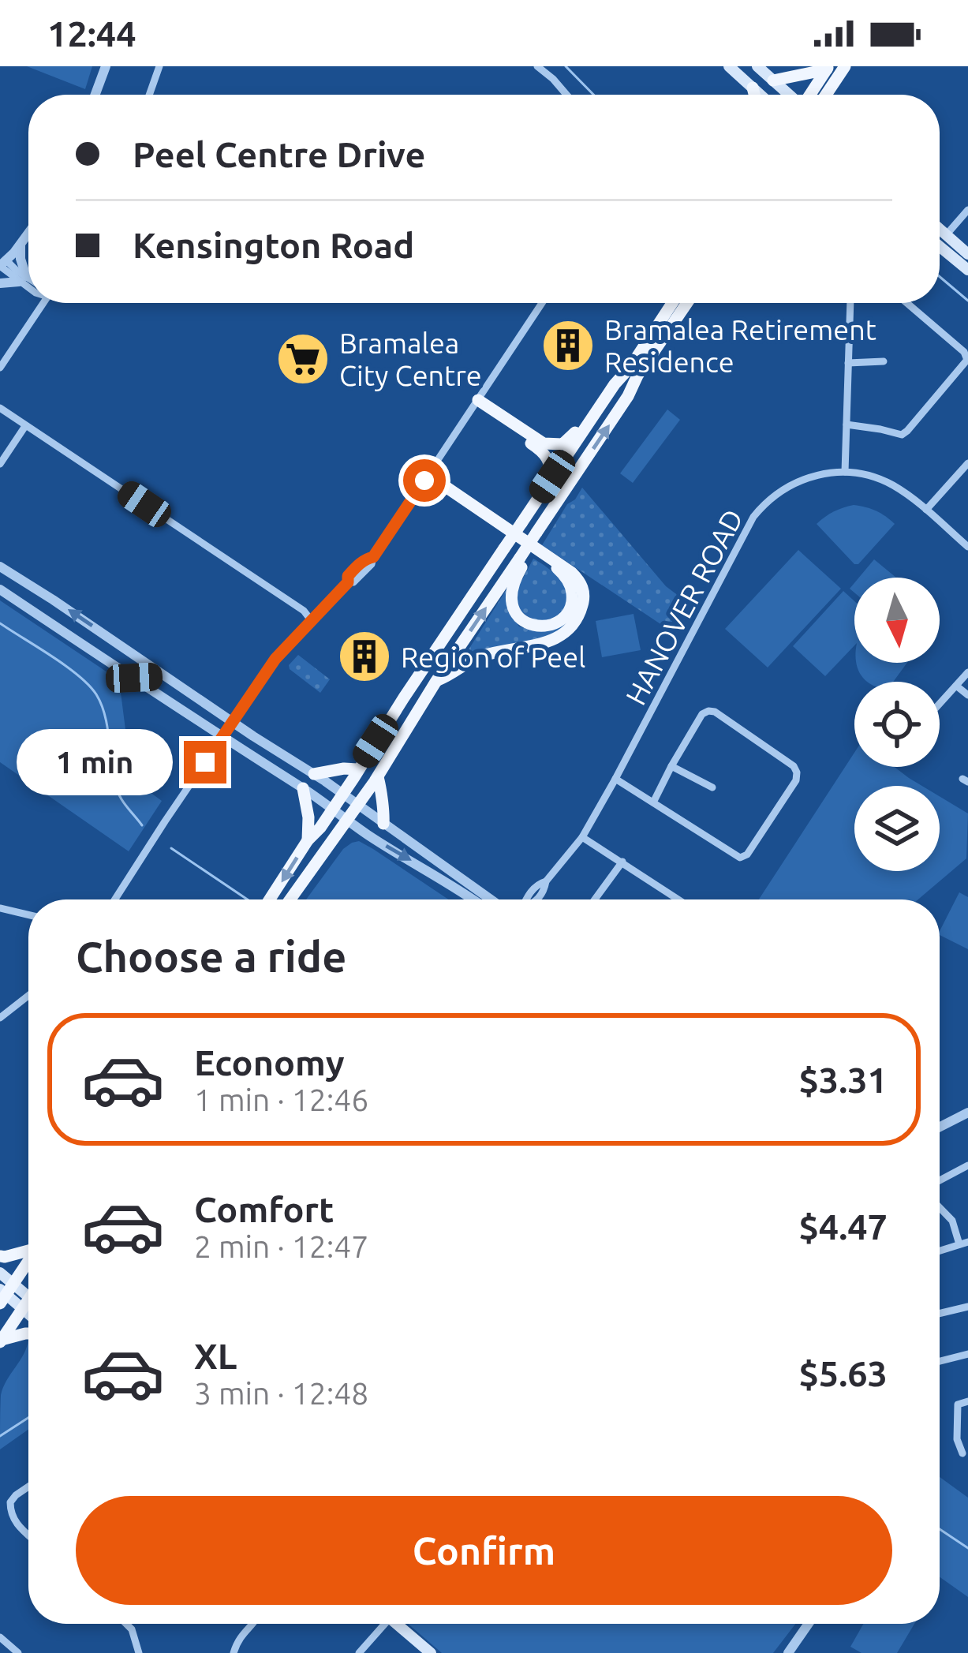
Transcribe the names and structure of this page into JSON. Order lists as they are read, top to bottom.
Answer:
{
  "streets": {
    "street": ["HANOVER ROAD"]
  },
  "places": {
    "building": ["Bramalea Retirement Residence", "Region of Peel"],
    "supermarket": ["Bramalea City Centre"]
  },
  "north": "bottom",
  "page": {
    "status": "12:44",
    "banner": ["Peel Centre Drive", "Kensington Road"],
    "bubble": "1 min",
    "heading": "Choose a ride",
    "list": [
      {
        "name": "Economy",
        "note": "1 min · 12:46",
        "value": "$3.31"
      },
      {
        "name": "Comfort",
        "note": "2 min · 12:47",
        "value": "$4.47"
      },
      {
        "name": "XL",
        "note": "3 min · 12:48",
        "value": "$5.63"
      }
    ],
    "buttons": "Confirm"
  }
}
